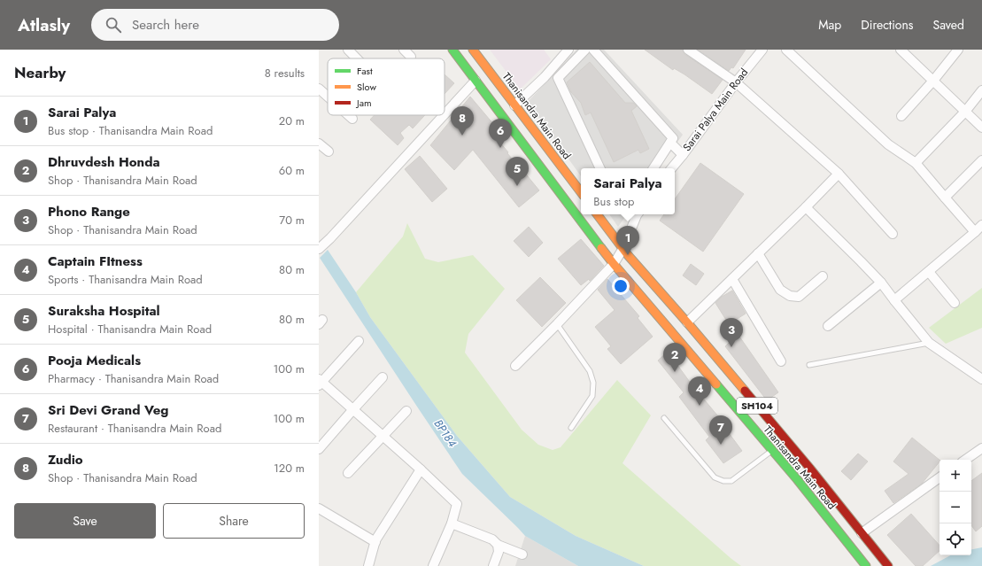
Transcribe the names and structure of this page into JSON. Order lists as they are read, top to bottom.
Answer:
{
  "streets": {
    "main road": ["Thanisandra Main Road", "SH104"],
    "street": ["Sarai Palya Main Road"]
  },
  "water": ["BP184"],
  "legend": ["Fast", "Slow", "Jam"],
  "page": {
    "header": "Atlasly",
    "search": "Search here",
    "nav": ["Map", "Directions", "Saved"],
    "heading": ["Nearby", "8 results"],
    "list": [
      {
        "mark": "1",
        "name": "Sarai Palya",
        "note": "Bus stop · Thanisandra Main Road",
        "value": "20 m"
      },
      {
        "mark": "2",
        "name": "Dhruvdesh Honda",
        "note": "Shop · Thanisandra Main Road",
        "value": "60 m"
      },
      {
        "mark": "3",
        "name": "Phono Range",
        "note": "Shop · Thanisandra Main Road",
        "value": "70 m"
      },
      {
        "mark": "4",
        "name": "Captain FItness",
        "note": "Sports · Thanisandra Main Road",
        "value": "80 m"
      },
      {
        "mark": "5",
        "name": "Suraksha Hospital",
        "note": "Hospital · Thanisandra Main Road",
        "value": "80 m"
      },
      {
        "mark": "6",
        "name": "Pooja Medicals",
        "note": "Pharmacy · Thanisandra Main Road",
        "value": "100 m"
      },
      {
        "mark": "7",
        "name": "Sri Devi Grand Veg",
        "note": "Restaurant · Thanisandra Main Road",
        "value": "100 m"
      },
      {
        "mark": "8",
        "name": "Zudio",
        "note": "Shop · Thanisandra Main Road",
        "value": "120 m"
      }
    ],
    "pins": [
      "8",
      "6",
      "5",
      "1",
      "3",
      "2",
      "4",
      "7"
    ],
    "popup": ["Sarai Palya", "Bus stop"],
    "map_buttons": ["+", "−"],
    "buttons": ["Save", "Share"]
  }
}
